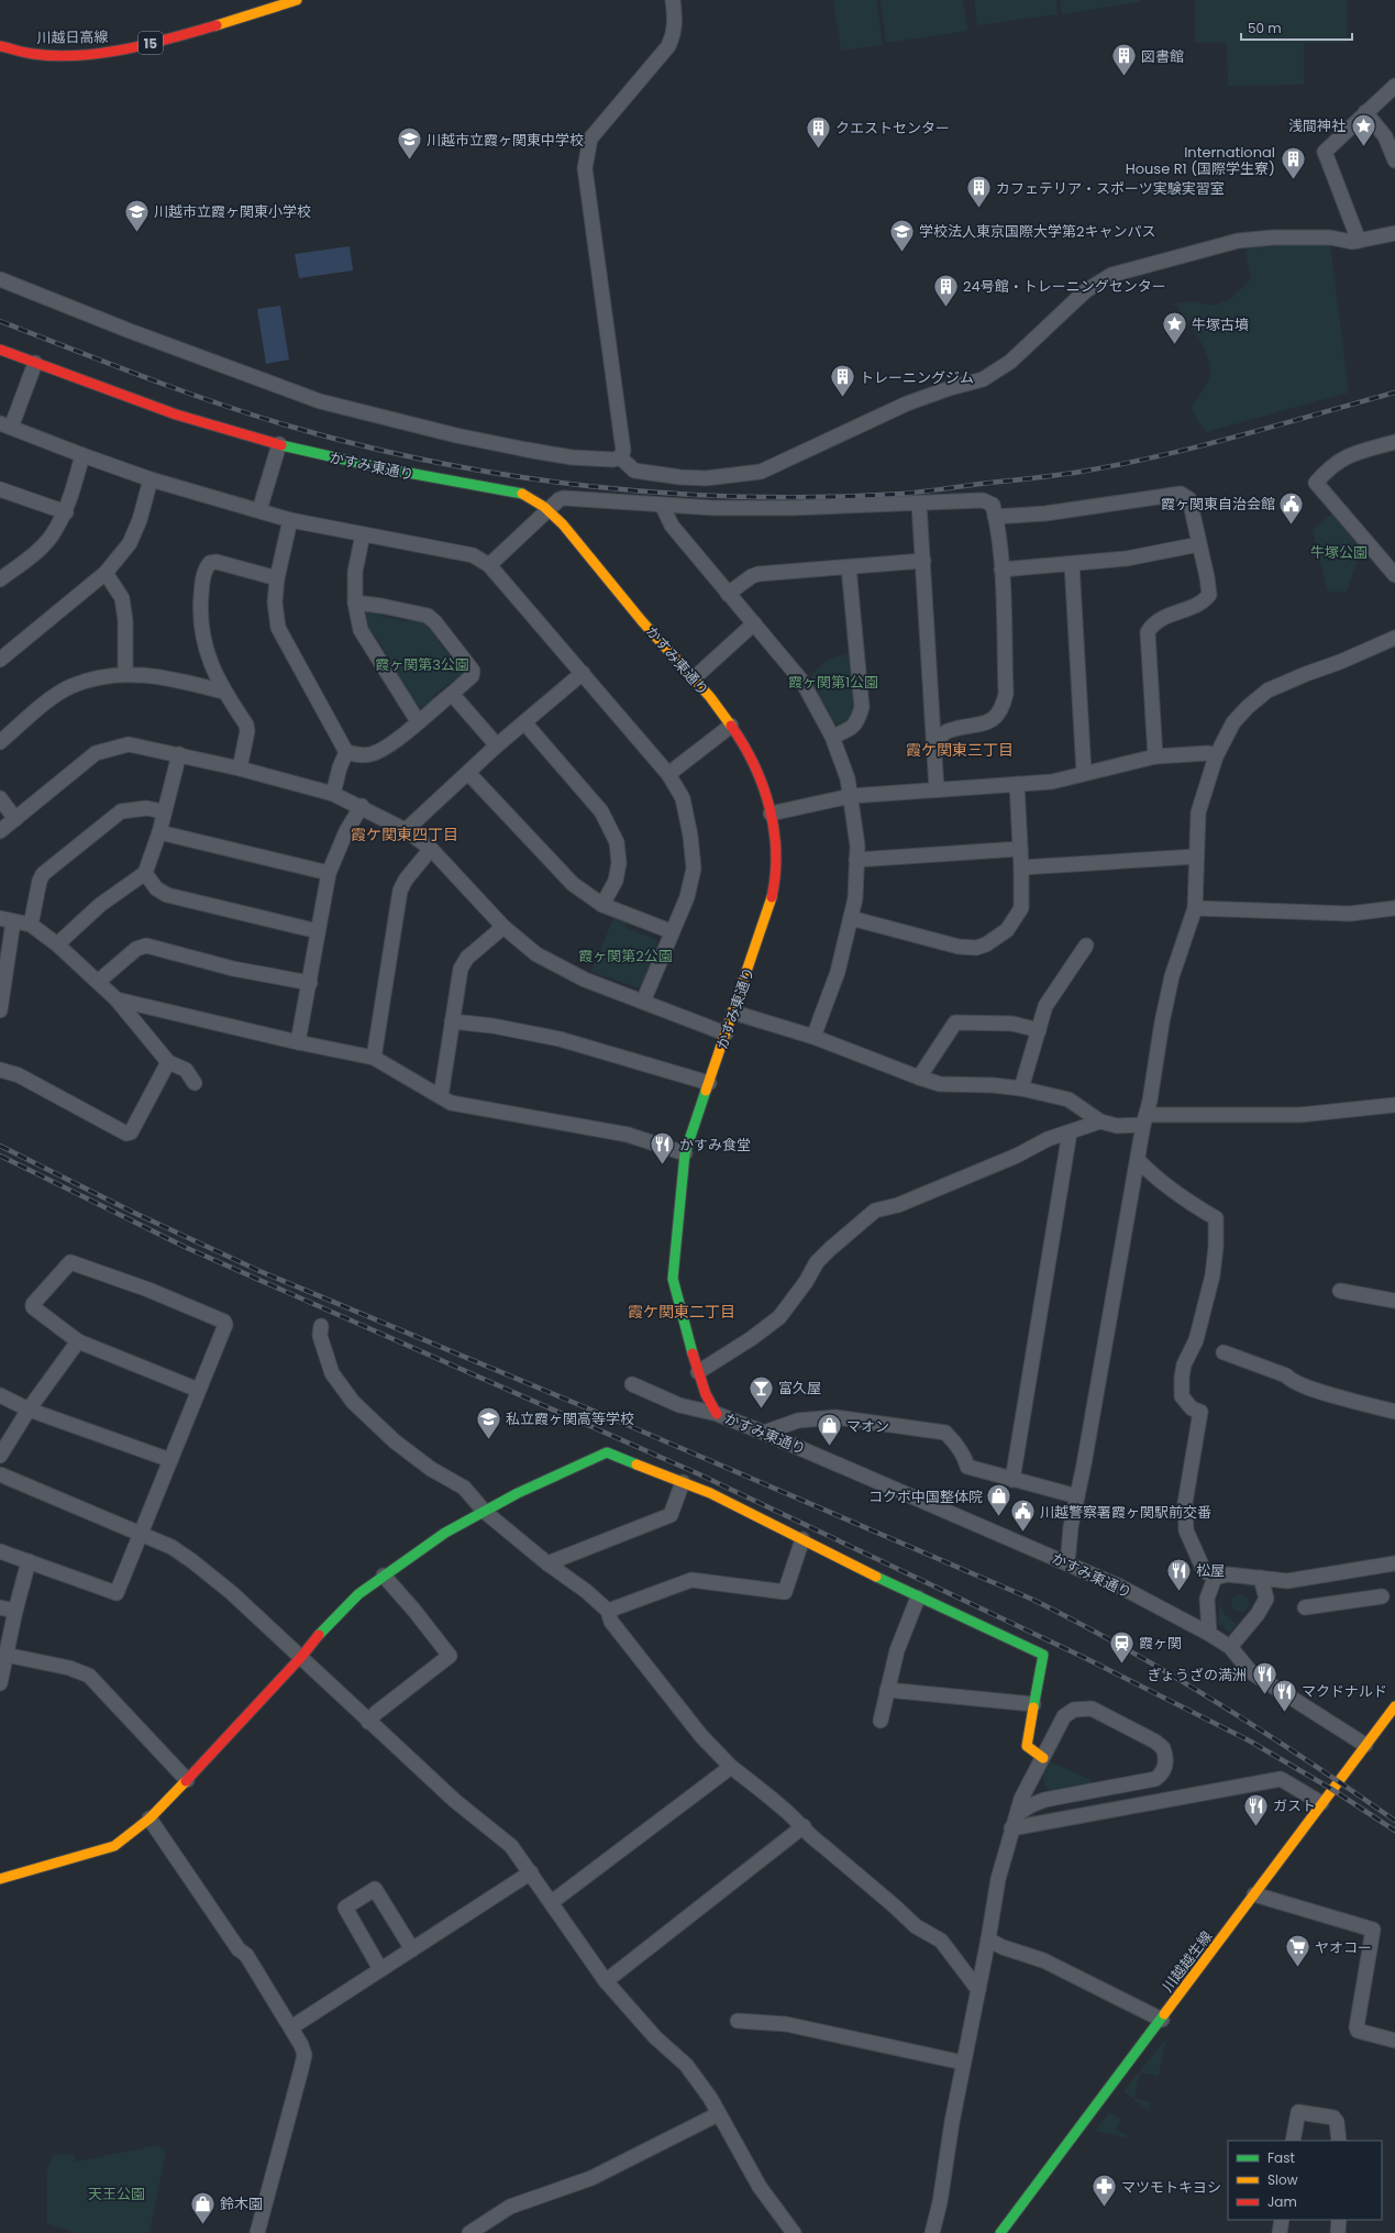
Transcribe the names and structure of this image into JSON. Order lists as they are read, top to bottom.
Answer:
{
  "streets": {
    "street": [
      "川越日高線",
      "15",
      "かすみ東通り",
      "川越越生線"
    ]
  },
  "crossings": [
    ["かすみ東通り", "川越越生線"]
  ],
  "districts": ["霞ケ関東三丁目", "霞ケ関東四丁目", "霞ケ関東二丁目"],
  "parks": [
    "牛塚公園",
    "霞ヶ関第3公園",
    "霞ヶ関第1公園",
    "霞ヶ関第2公園",
    "天王公園"
  ],
  "places": {
    "building": [
      "図書館",
      "クエストセンター",
      "International House R1 (国際学生寮)",
      "カフェテリア・スポーツ実験実習室",
      "24号館・トレーニングセンター",
      "トレーニングジム"
    ],
    "place": ["浅間神社", "牛塚古墳"],
    "school or university": [
      "川越市立霞ヶ関東中学校",
      "川越市立霞ヶ関東小学校",
      "学校法人東京国際大学第2キャンパス",
      "私立霞ヶ関高等学校"
    ],
    "public building": ["霞ヶ関東自治会館", "川越警察署霞ヶ関駅前交番"],
    "restaurant": [
      "かすみ食堂",
      "松屋",
      "ぎょうざの満洲",
      "マクドナルド",
      "ガスト"
    ],
    "bar": ["富久屋"],
    "shop": ["マオン", "コクボ中国整体院", "鈴木園"],
    "station": ["霞ヶ関"],
    "supermarket": ["ヤオコー"],
    "pharmacy": ["マツモトキヨシ"]
  },
  "legend": ["Fast", "Slow", "Jam"],
  "scale_bar": "50 m"
}
